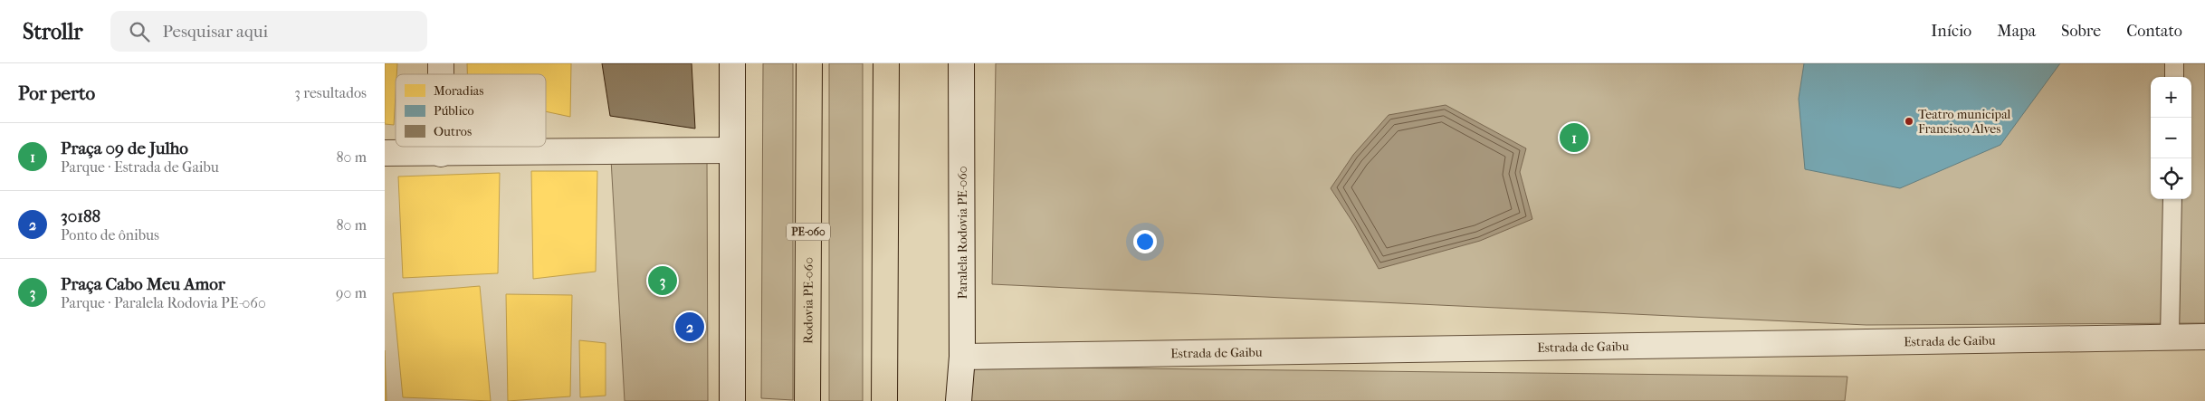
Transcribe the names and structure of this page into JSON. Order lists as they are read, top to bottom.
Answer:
{
  "streets": {
    "highway": ["PE-060", "Rodovia PE-060"],
    "street": ["Paralela Rodovia PE-060", "Estrada de Gaibu"]
  },
  "crossings": [
    ["Paralela Rodovia PE-060", "Estrada de Gaibu"]
  ],
  "places": ["Teatro municipal Francisco Alves"],
  "legend": ["Moradias", "Público", "Outros"],
  "page": {
    "header": "Strollr",
    "search": "Pesquisar aqui",
    "nav": [
      "Início",
      "Mapa",
      "Sobre",
      "Contato"
    ],
    "heading": ["Por perto", "3 resultados"],
    "map_buttons": ["+", "−"],
    "pins": ["1", "3", "2"],
    "list": [
      {
        "mark": "1",
        "name": "Praça 09 de Julho",
        "note": "Parque · Estrada de Gaibu",
        "value": "80 m"
      },
      {
        "mark": "2",
        "name": "30188",
        "note": "Ponto de ônibus",
        "value": "80 m"
      },
      {
        "mark": "3",
        "name": "Praça Cabo Meu Amor",
        "note": "Parque · Paralela Rodovia PE-060",
        "value": "90 m"
      }
    ]
  }
}
